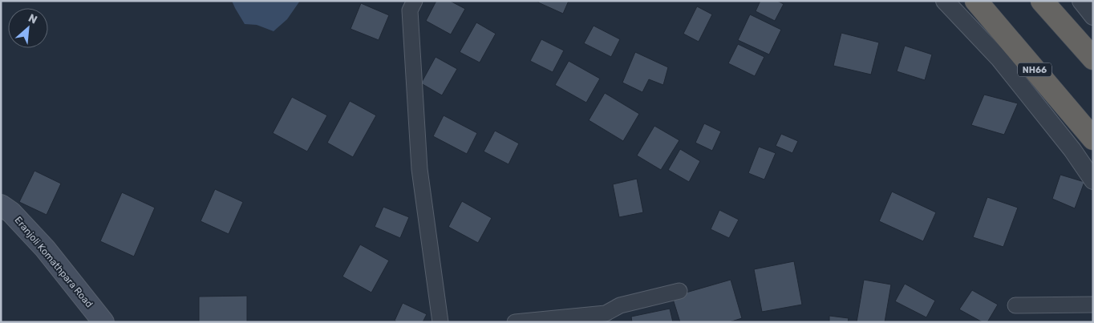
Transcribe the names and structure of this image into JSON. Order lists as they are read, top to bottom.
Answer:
{
  "streets": {
    "highway": ["NH66"],
    "main road": ["Eranjoli Komathpara Road"]
  },
  "north": "top right"
}
